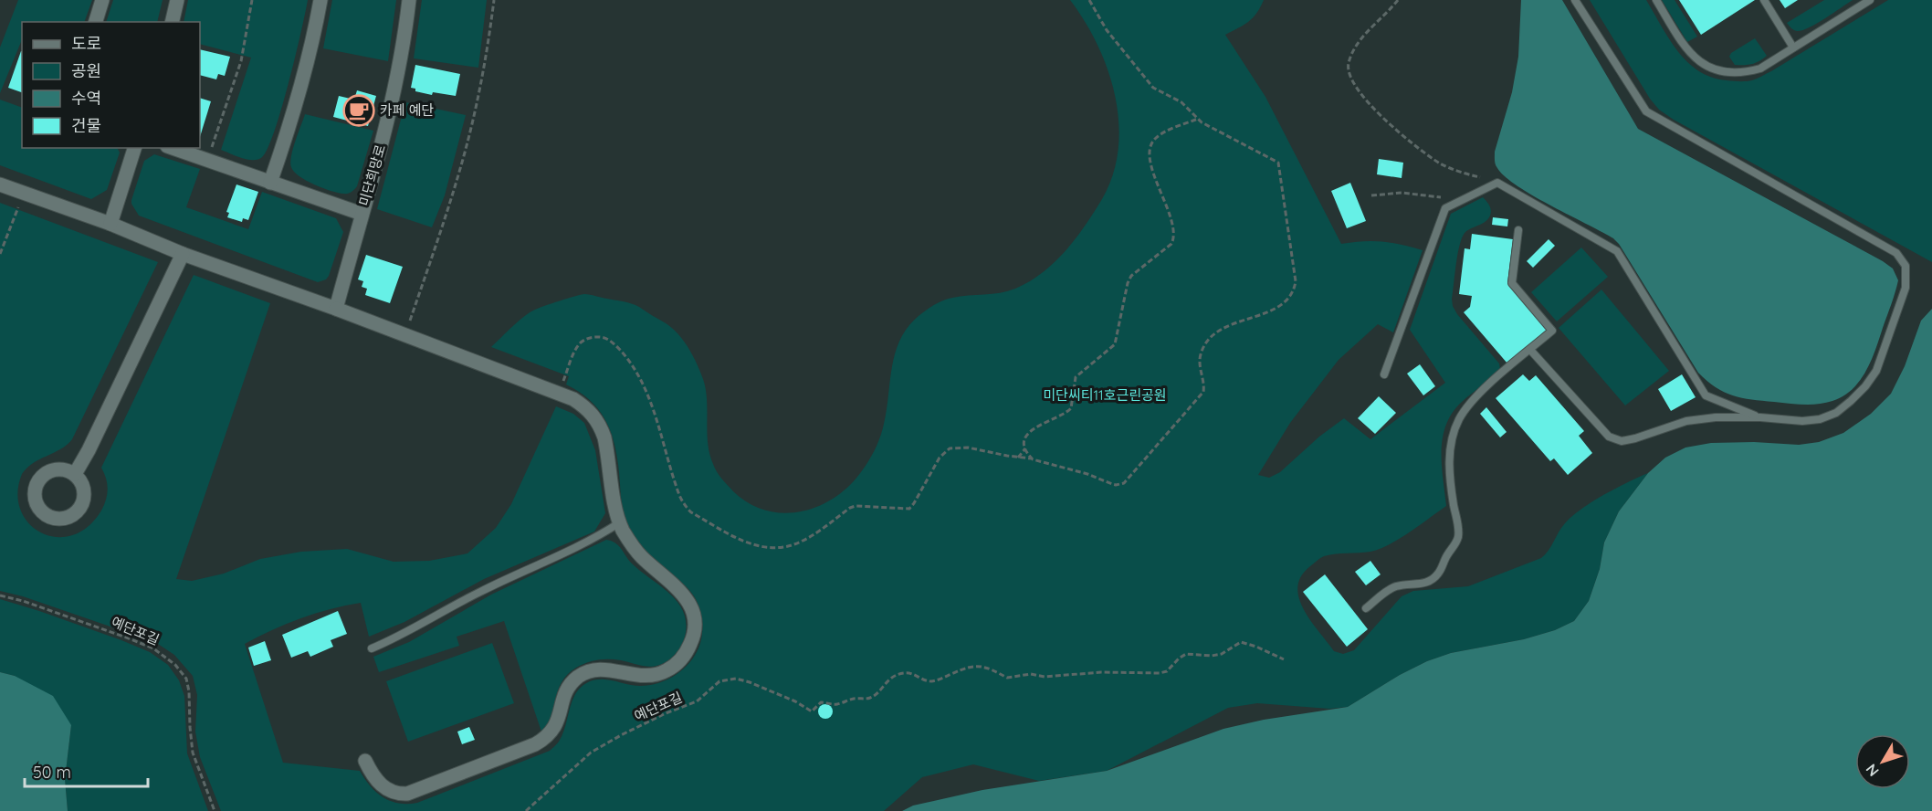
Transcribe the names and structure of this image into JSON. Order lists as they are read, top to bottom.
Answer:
{
  "streets": {
    "street": ["미단희망로"],
    "path": ["예단포길"]
  },
  "parks": ["미단씨티11호근린공원"],
  "places": {
    "cafe": ["카페 예단"]
  },
  "legend": [
    "도로",
    "공원",
    "수역",
    "건물"
  ],
  "scale_bar": "50 m",
  "north": "bottom left"
}
